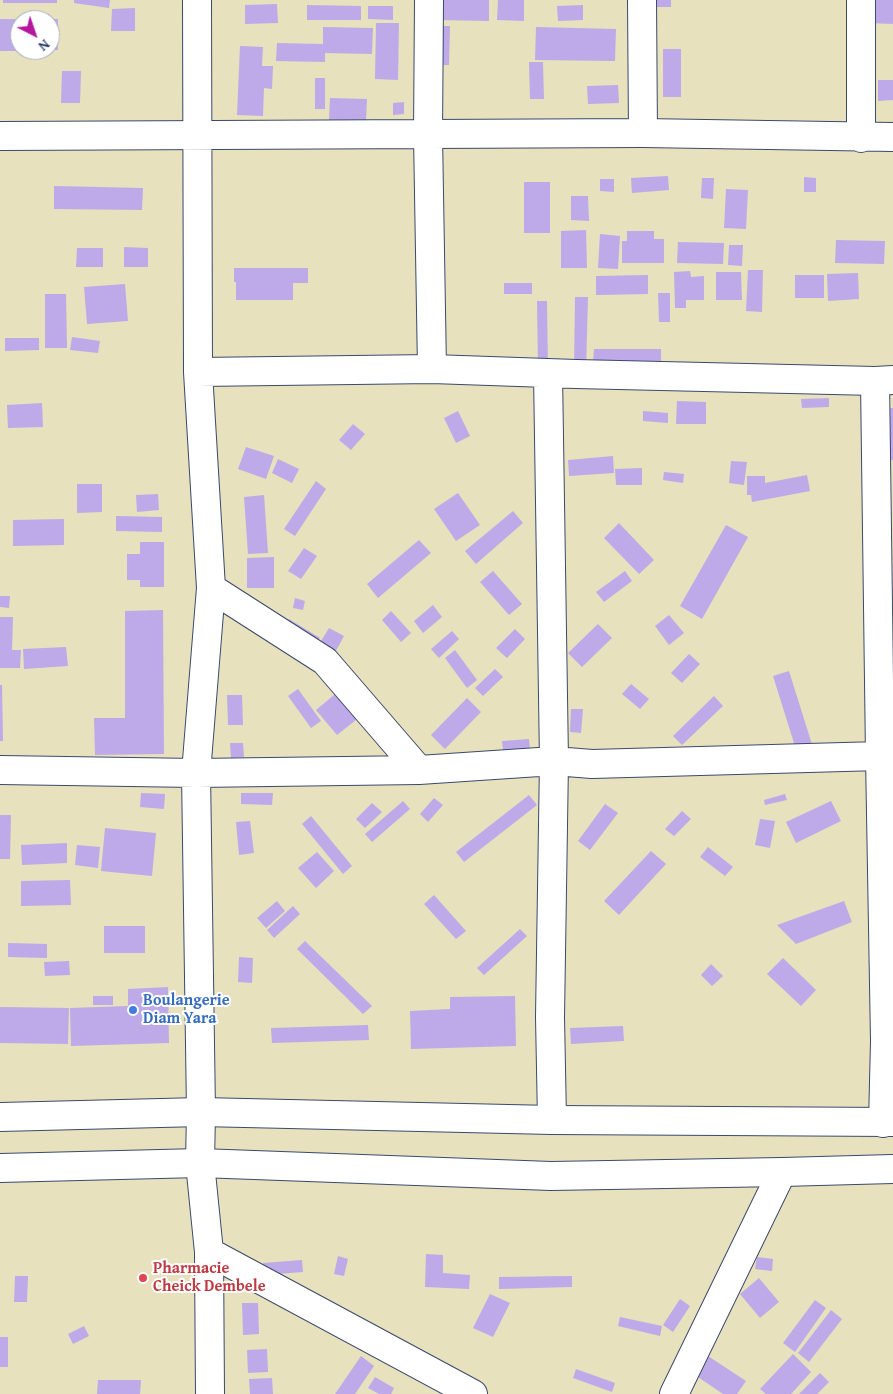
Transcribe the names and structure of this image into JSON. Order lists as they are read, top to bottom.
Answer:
{
  "places": ["Boulangerie Diam Yara", "Pharmacie Cheick Dembele"],
  "north": "bottom right"
}
